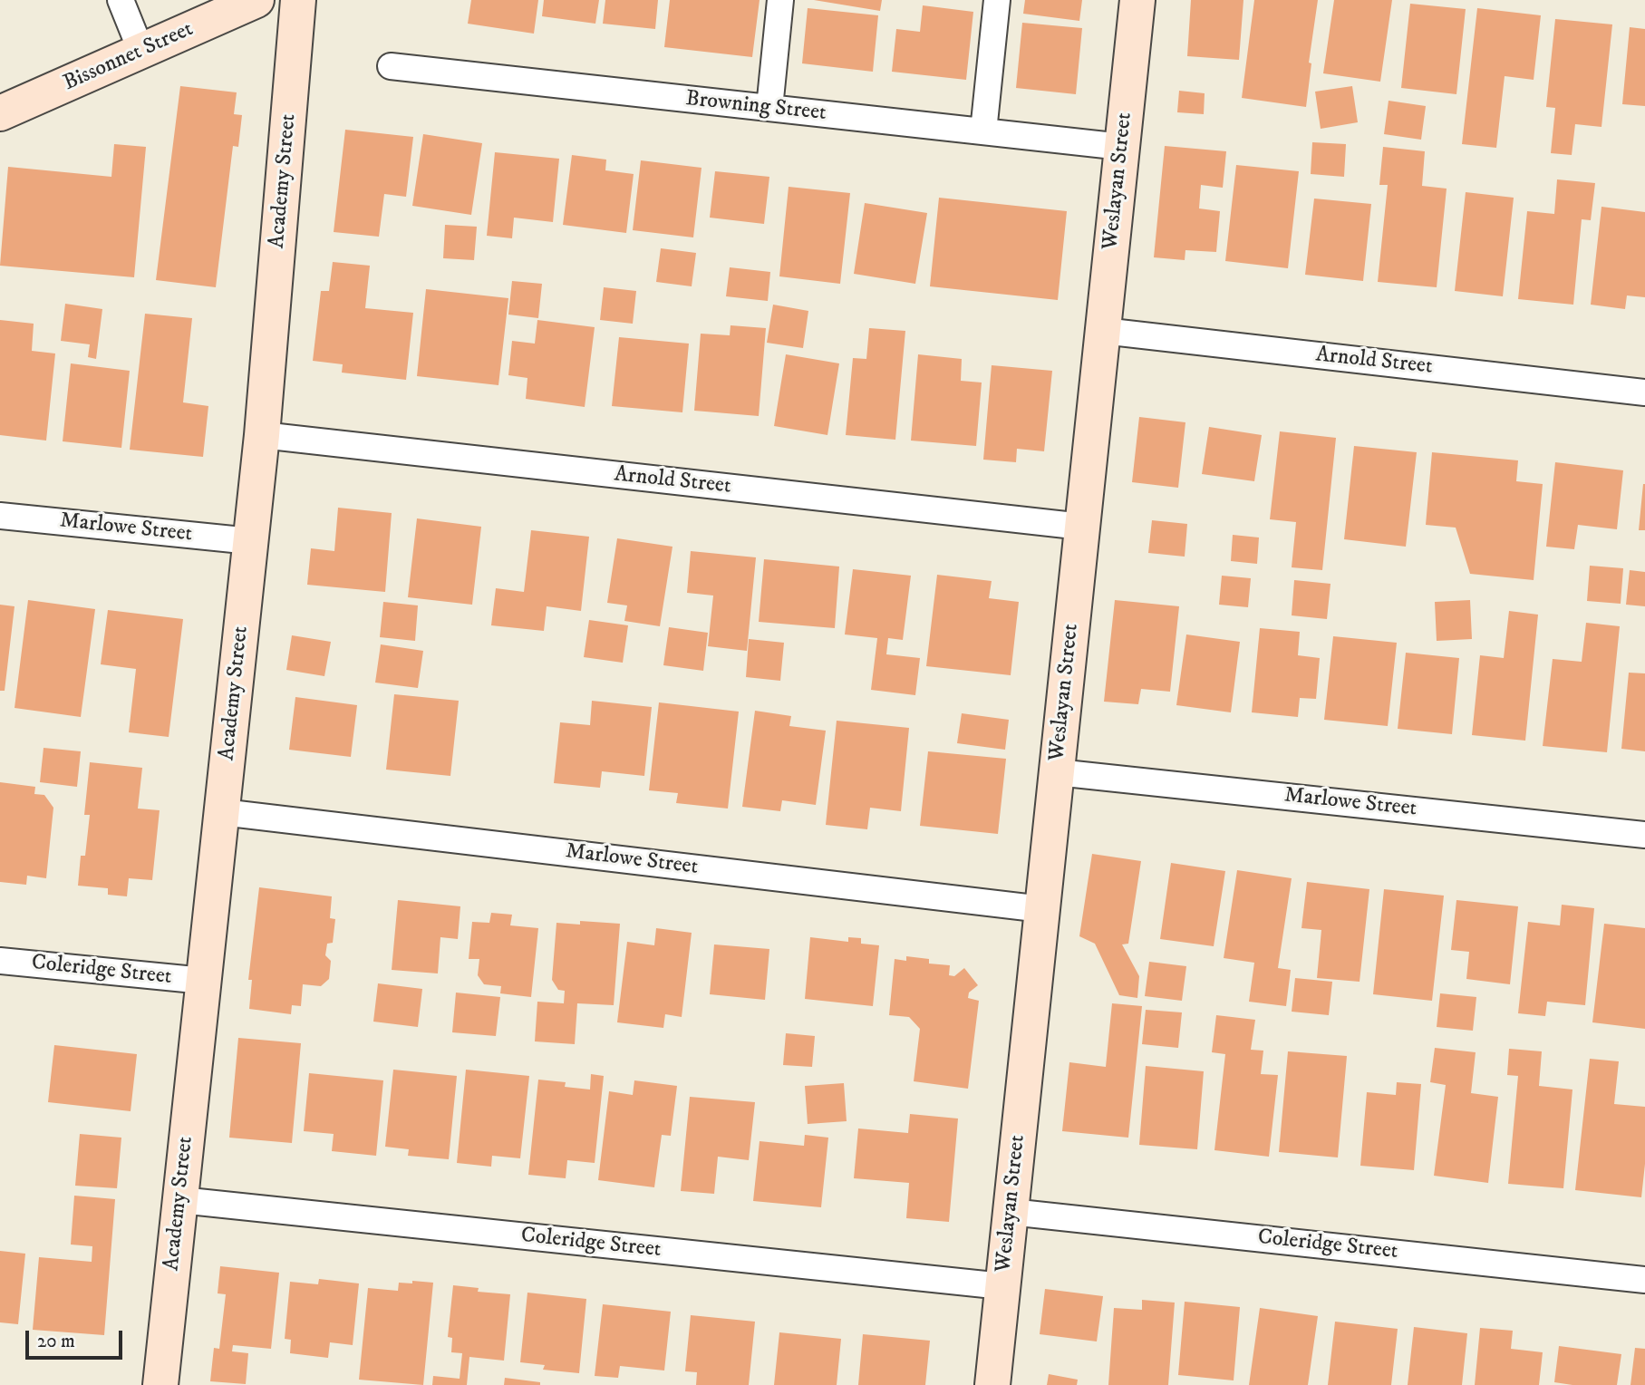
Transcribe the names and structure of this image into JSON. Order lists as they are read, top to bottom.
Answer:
{
  "streets": {
    "main road": ["Bissonnet Street", "Academy Street", "Weslayan Street"],
    "street": [
      "Browning Street",
      "Arnold Street",
      "Marlowe Street",
      "Coleridge Street"
    ]
  },
  "crossings": [
    ["Browning Street", "Weslayan Street"],
    ["Academy Street", "Arnold Street"],
    ["Academy Street", "Marlowe Street"],
    ["Academy Street", "Coleridge Street"],
    ["Weslayan Street", "Arnold Street"],
    ["Weslayan Street", "Marlowe Street"],
    ["Weslayan Street", "Coleridge Street"]
  ],
  "scale_bar": "20 m"
}
